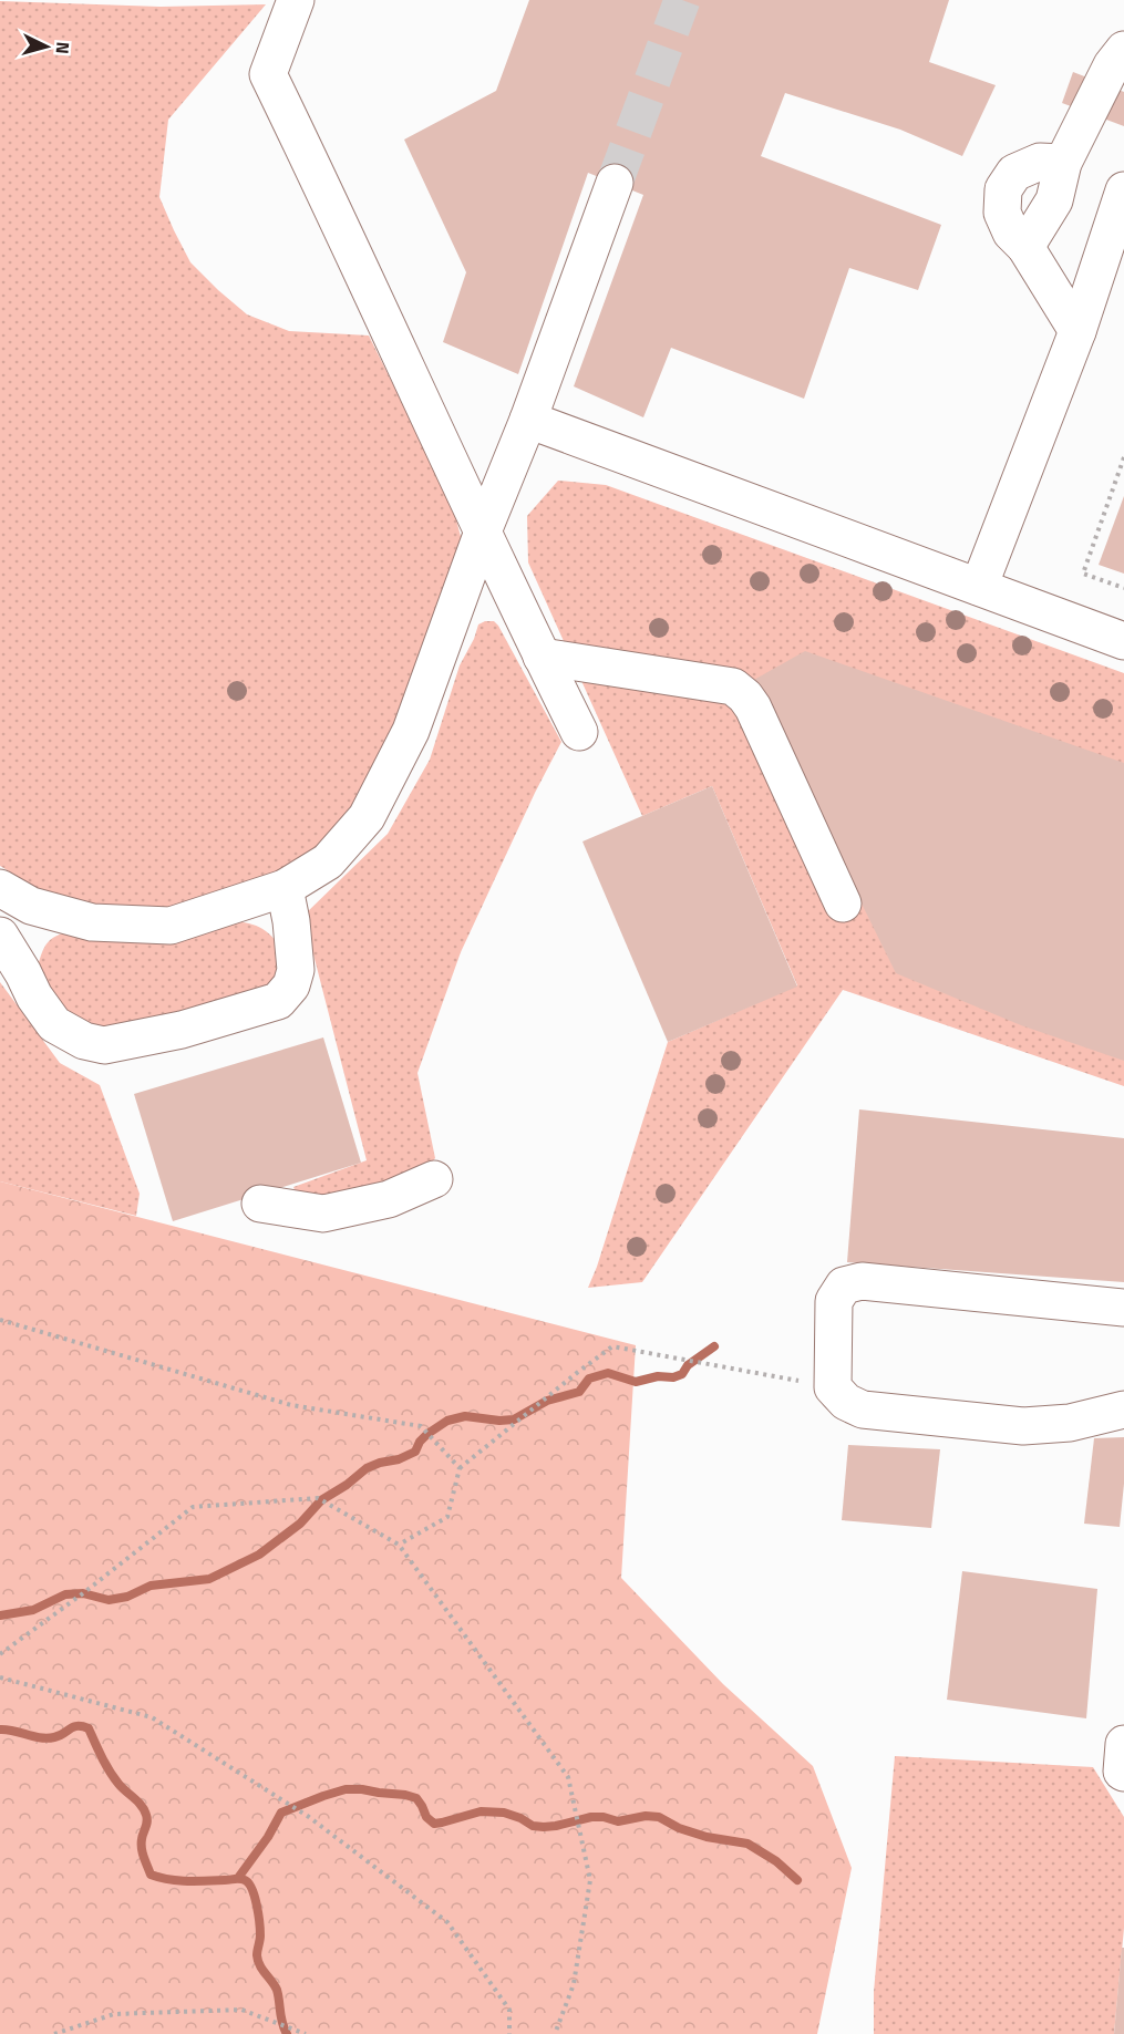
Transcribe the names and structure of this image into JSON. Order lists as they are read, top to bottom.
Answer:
{
  "north": "right"
}
